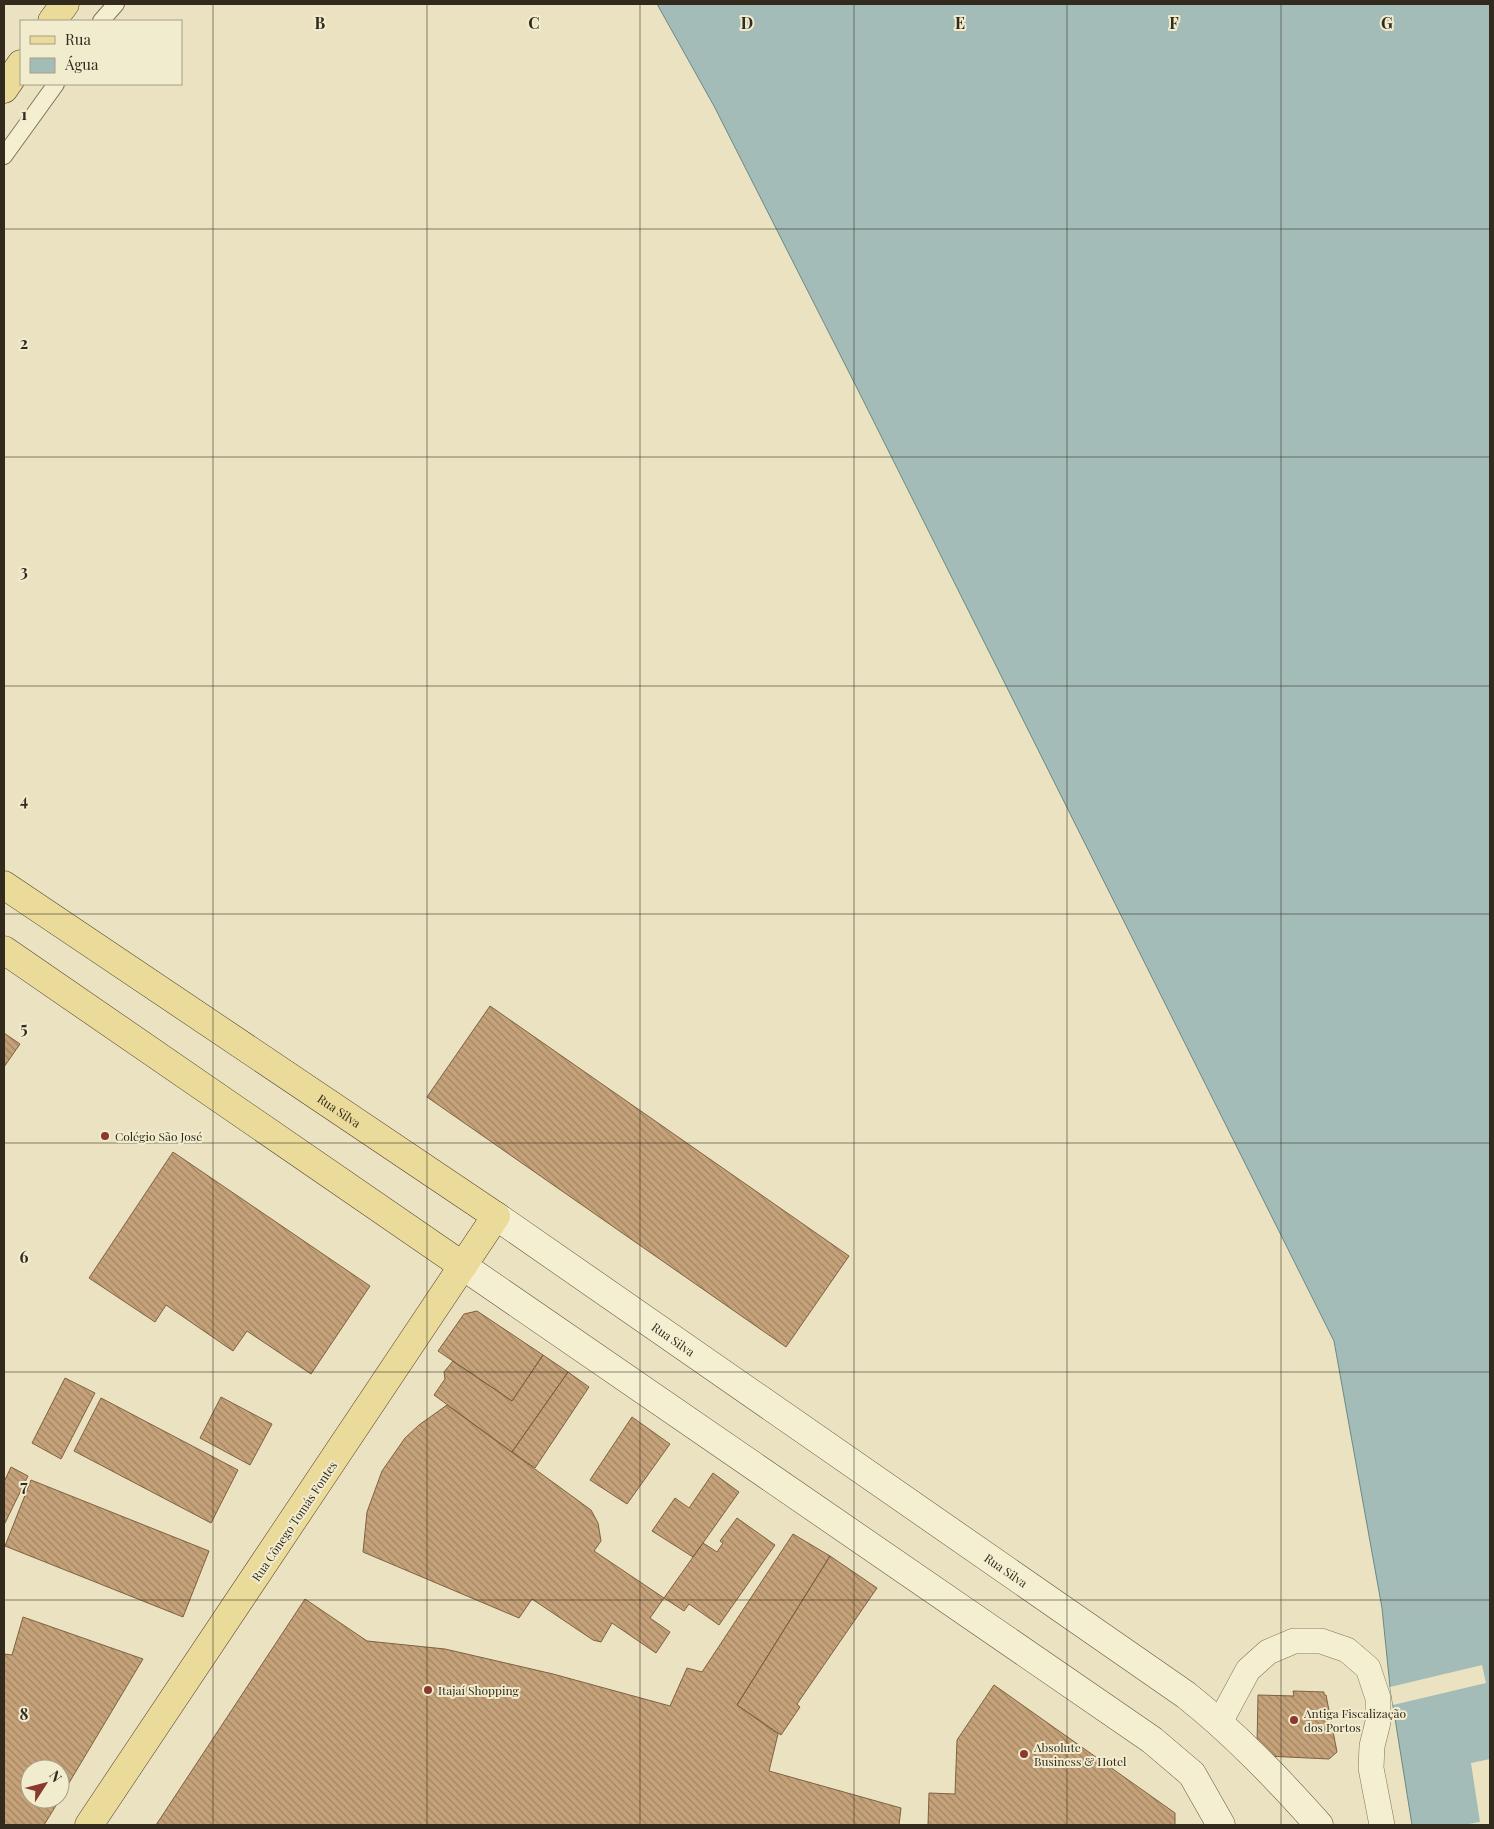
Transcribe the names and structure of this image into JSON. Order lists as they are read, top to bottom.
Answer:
{
  "streets": {
    "main road": ["Rua Silva", "Rua Cônego Tomás Fontes"]
  },
  "crossings": [
    ["Rua Silva", "Rua Cônego Tomás Fontes"]
  ],
  "places": [
    "Colégio São José",
    "Itajaí Shopping",
    "Antiga Fiscalização dos Portos",
    "Absolute Business & Hotel"
  ],
  "legend": ["Rua", "Água"],
  "north": "top right",
  "grid": {
    "columns": [
      "B",
      "C",
      "D",
      "E",
      "F",
      "G"
    ],
    "rows": [
      "1",
      "2",
      "3",
      "4",
      "5",
      "6",
      "7",
      "8"
    ]
  }
}
